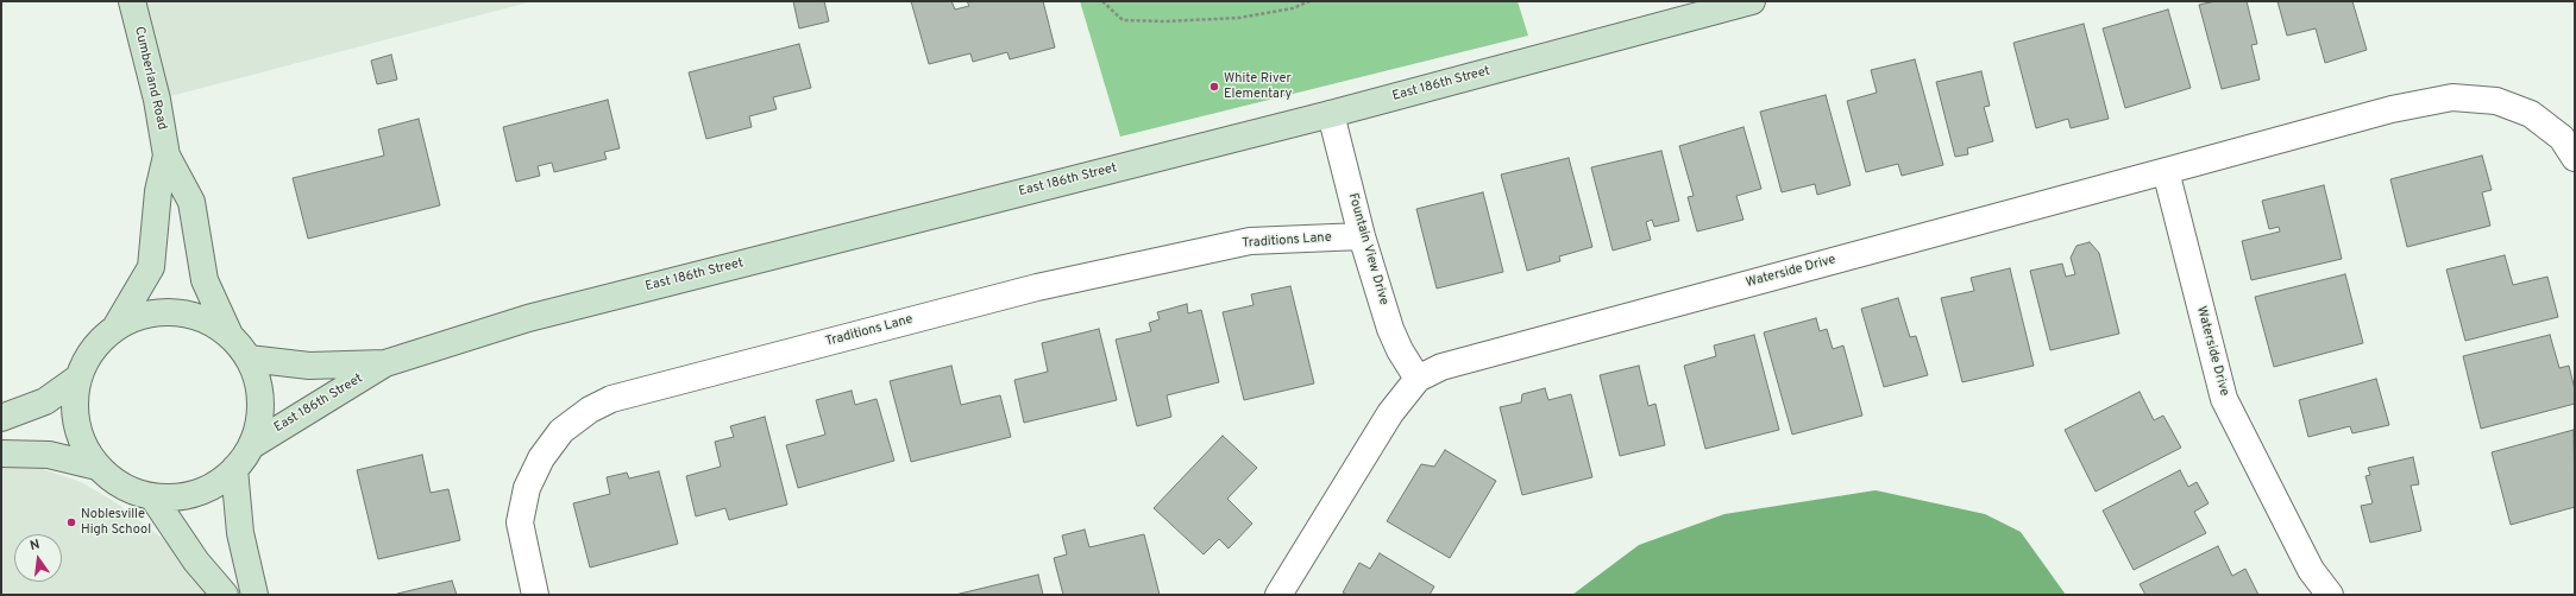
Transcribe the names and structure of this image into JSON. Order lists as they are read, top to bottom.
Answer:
{
  "streets": {
    "street": [
      "Cumberland Road",
      "East 186th Street",
      "Traditions Lane",
      "Fountain View Drive",
      "Waterside Drive"
    ]
  },
  "crossings": [
    ["East 186th Street", "Fountain View Drive"],
    ["Traditions Lane", "Fountain View Drive"],
    ["Fountain View Drive", "Waterside Drive"]
  ],
  "places": ["White River Elementary", "Noblesville High School"],
  "north": "top"
}
